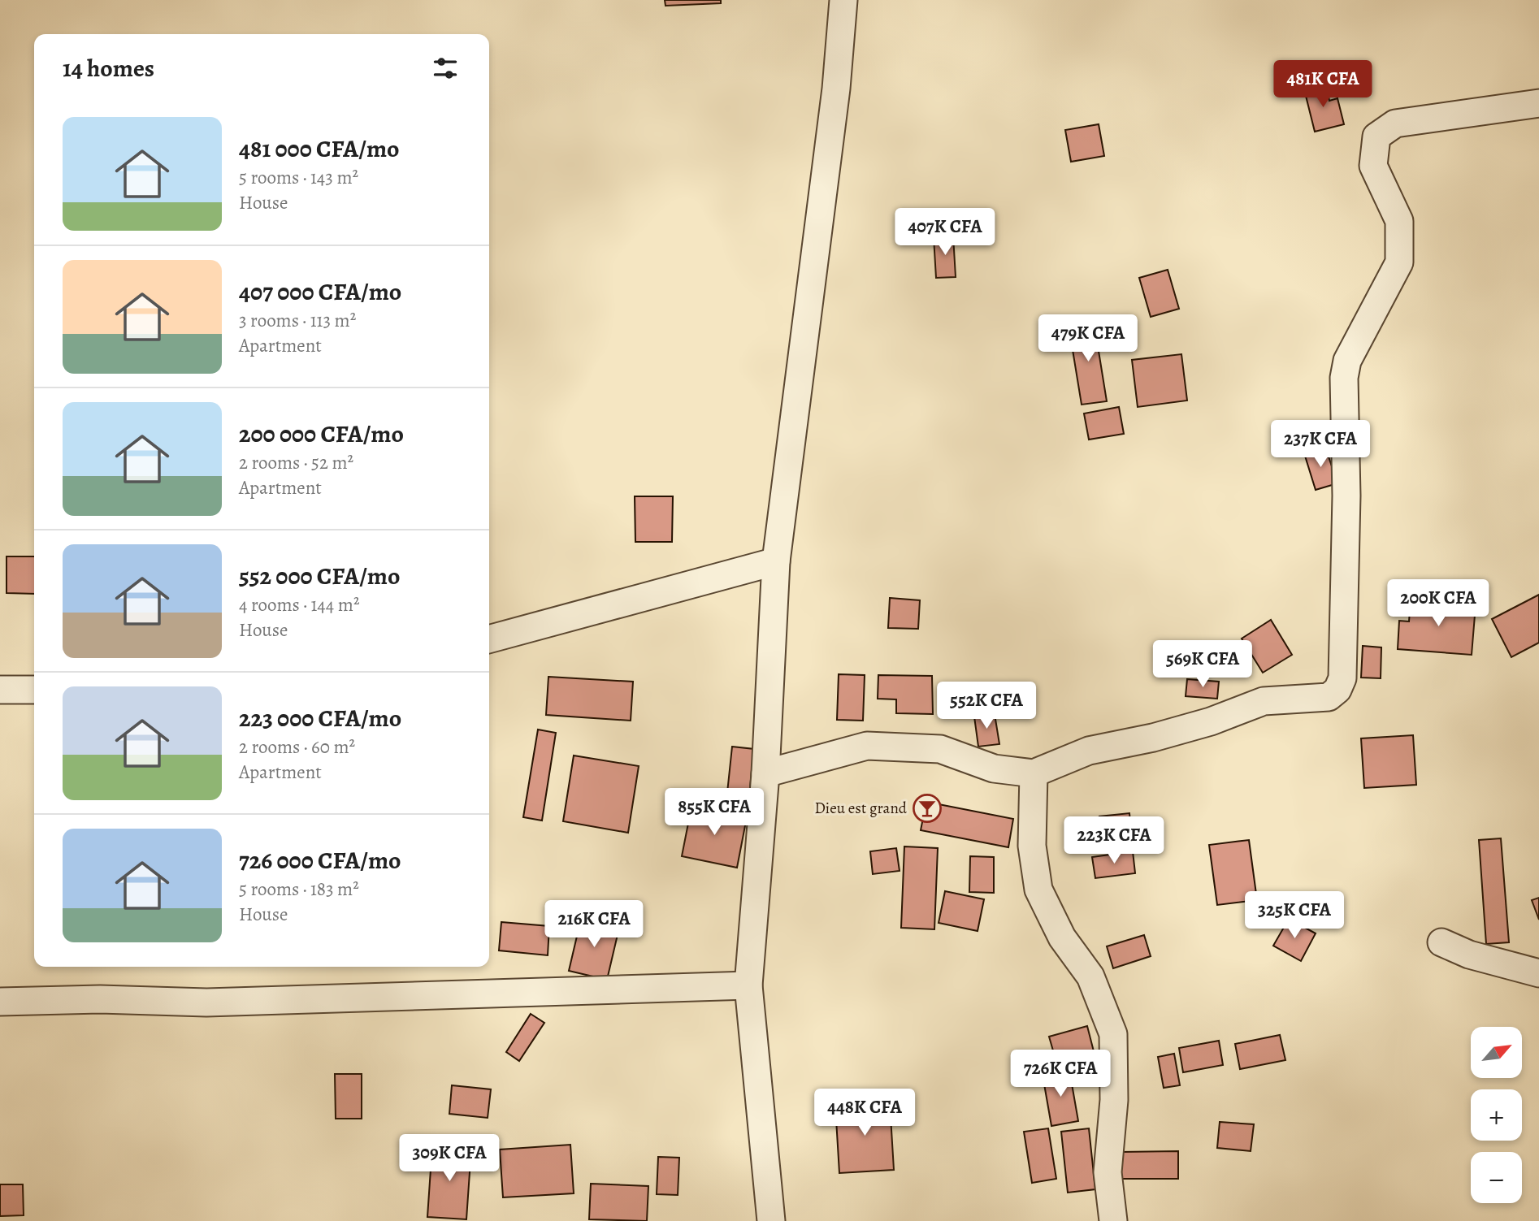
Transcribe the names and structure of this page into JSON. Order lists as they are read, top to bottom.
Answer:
{
  "places": {
    "bar": ["Dieu est grand"]
  },
  "north": "top right",
  "page": {
    "heading": "14 homes",
    "price": [
      "481K CFA",
      "407K CFA",
      "479K CFA",
      "237K CFA",
      "200K CFA",
      "569K CFA",
      "552K CFA",
      "855K CFA",
      "223K CFA",
      "325K CFA",
      "216K CFA",
      "726K CFA",
      "448K CFA",
      "309K CFA"
    ],
    "list": [
      {
        "name": "481 000 CFA/mo",
        "note": "5 rooms · 143 m² · House"
      },
      {
        "name": "407 000 CFA/mo",
        "note": "3 rooms · 113 m² · Apartment"
      },
      {
        "name": "200 000 CFA/mo",
        "note": "2 rooms · 52 m² · Apartment"
      },
      {
        "name": "552 000 CFA/mo",
        "note": "4 rooms · 144 m² · House"
      },
      {
        "name": "223 000 CFA/mo",
        "note": "2 rooms · 60 m² · Apartment"
      },
      {
        "name": "726 000 CFA/mo",
        "note": "5 rooms · 183 m² · House"
      }
    ],
    "map_buttons": ["+", "−"]
  }
}
